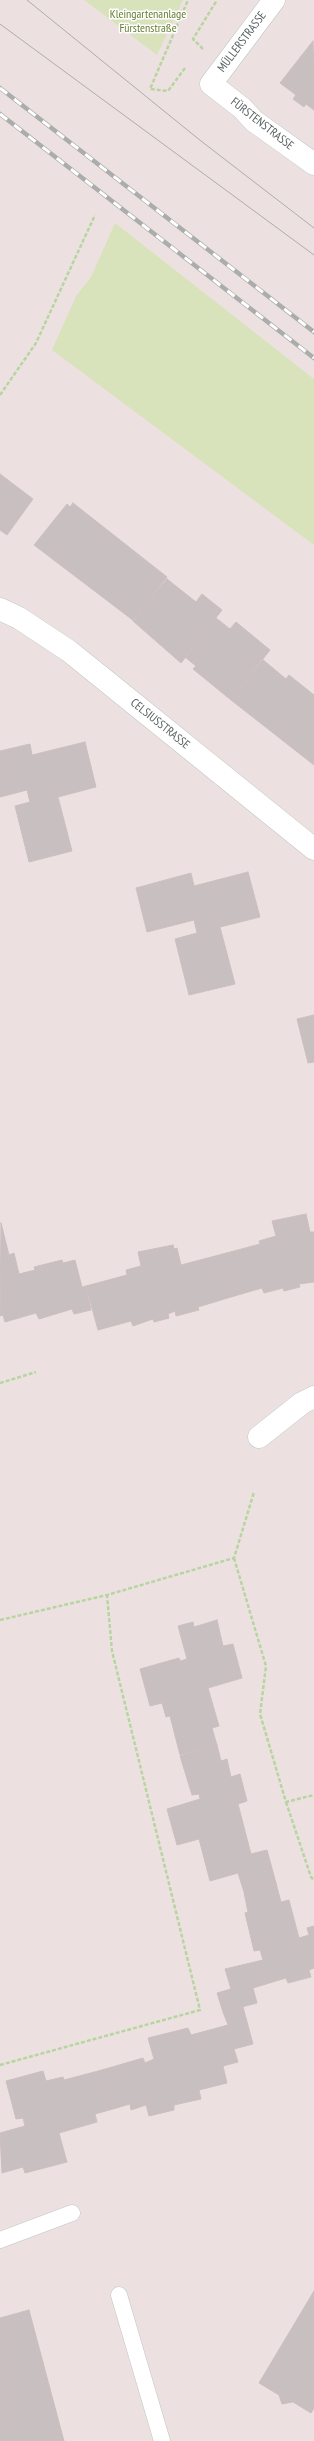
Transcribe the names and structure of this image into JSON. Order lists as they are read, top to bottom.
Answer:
{
  "streets": {
    "street": ["MÜLLERSTRASSE", "FÜRSTENSTRASSE", "CELSIUSSTRASSE"]
  },
  "crossings": [
    ["MÜLLERSTRASSE", "FÜRSTENSTRASSE"]
  ],
  "parks": ["Kleingartenanlage Fürstenstraße"]
}
